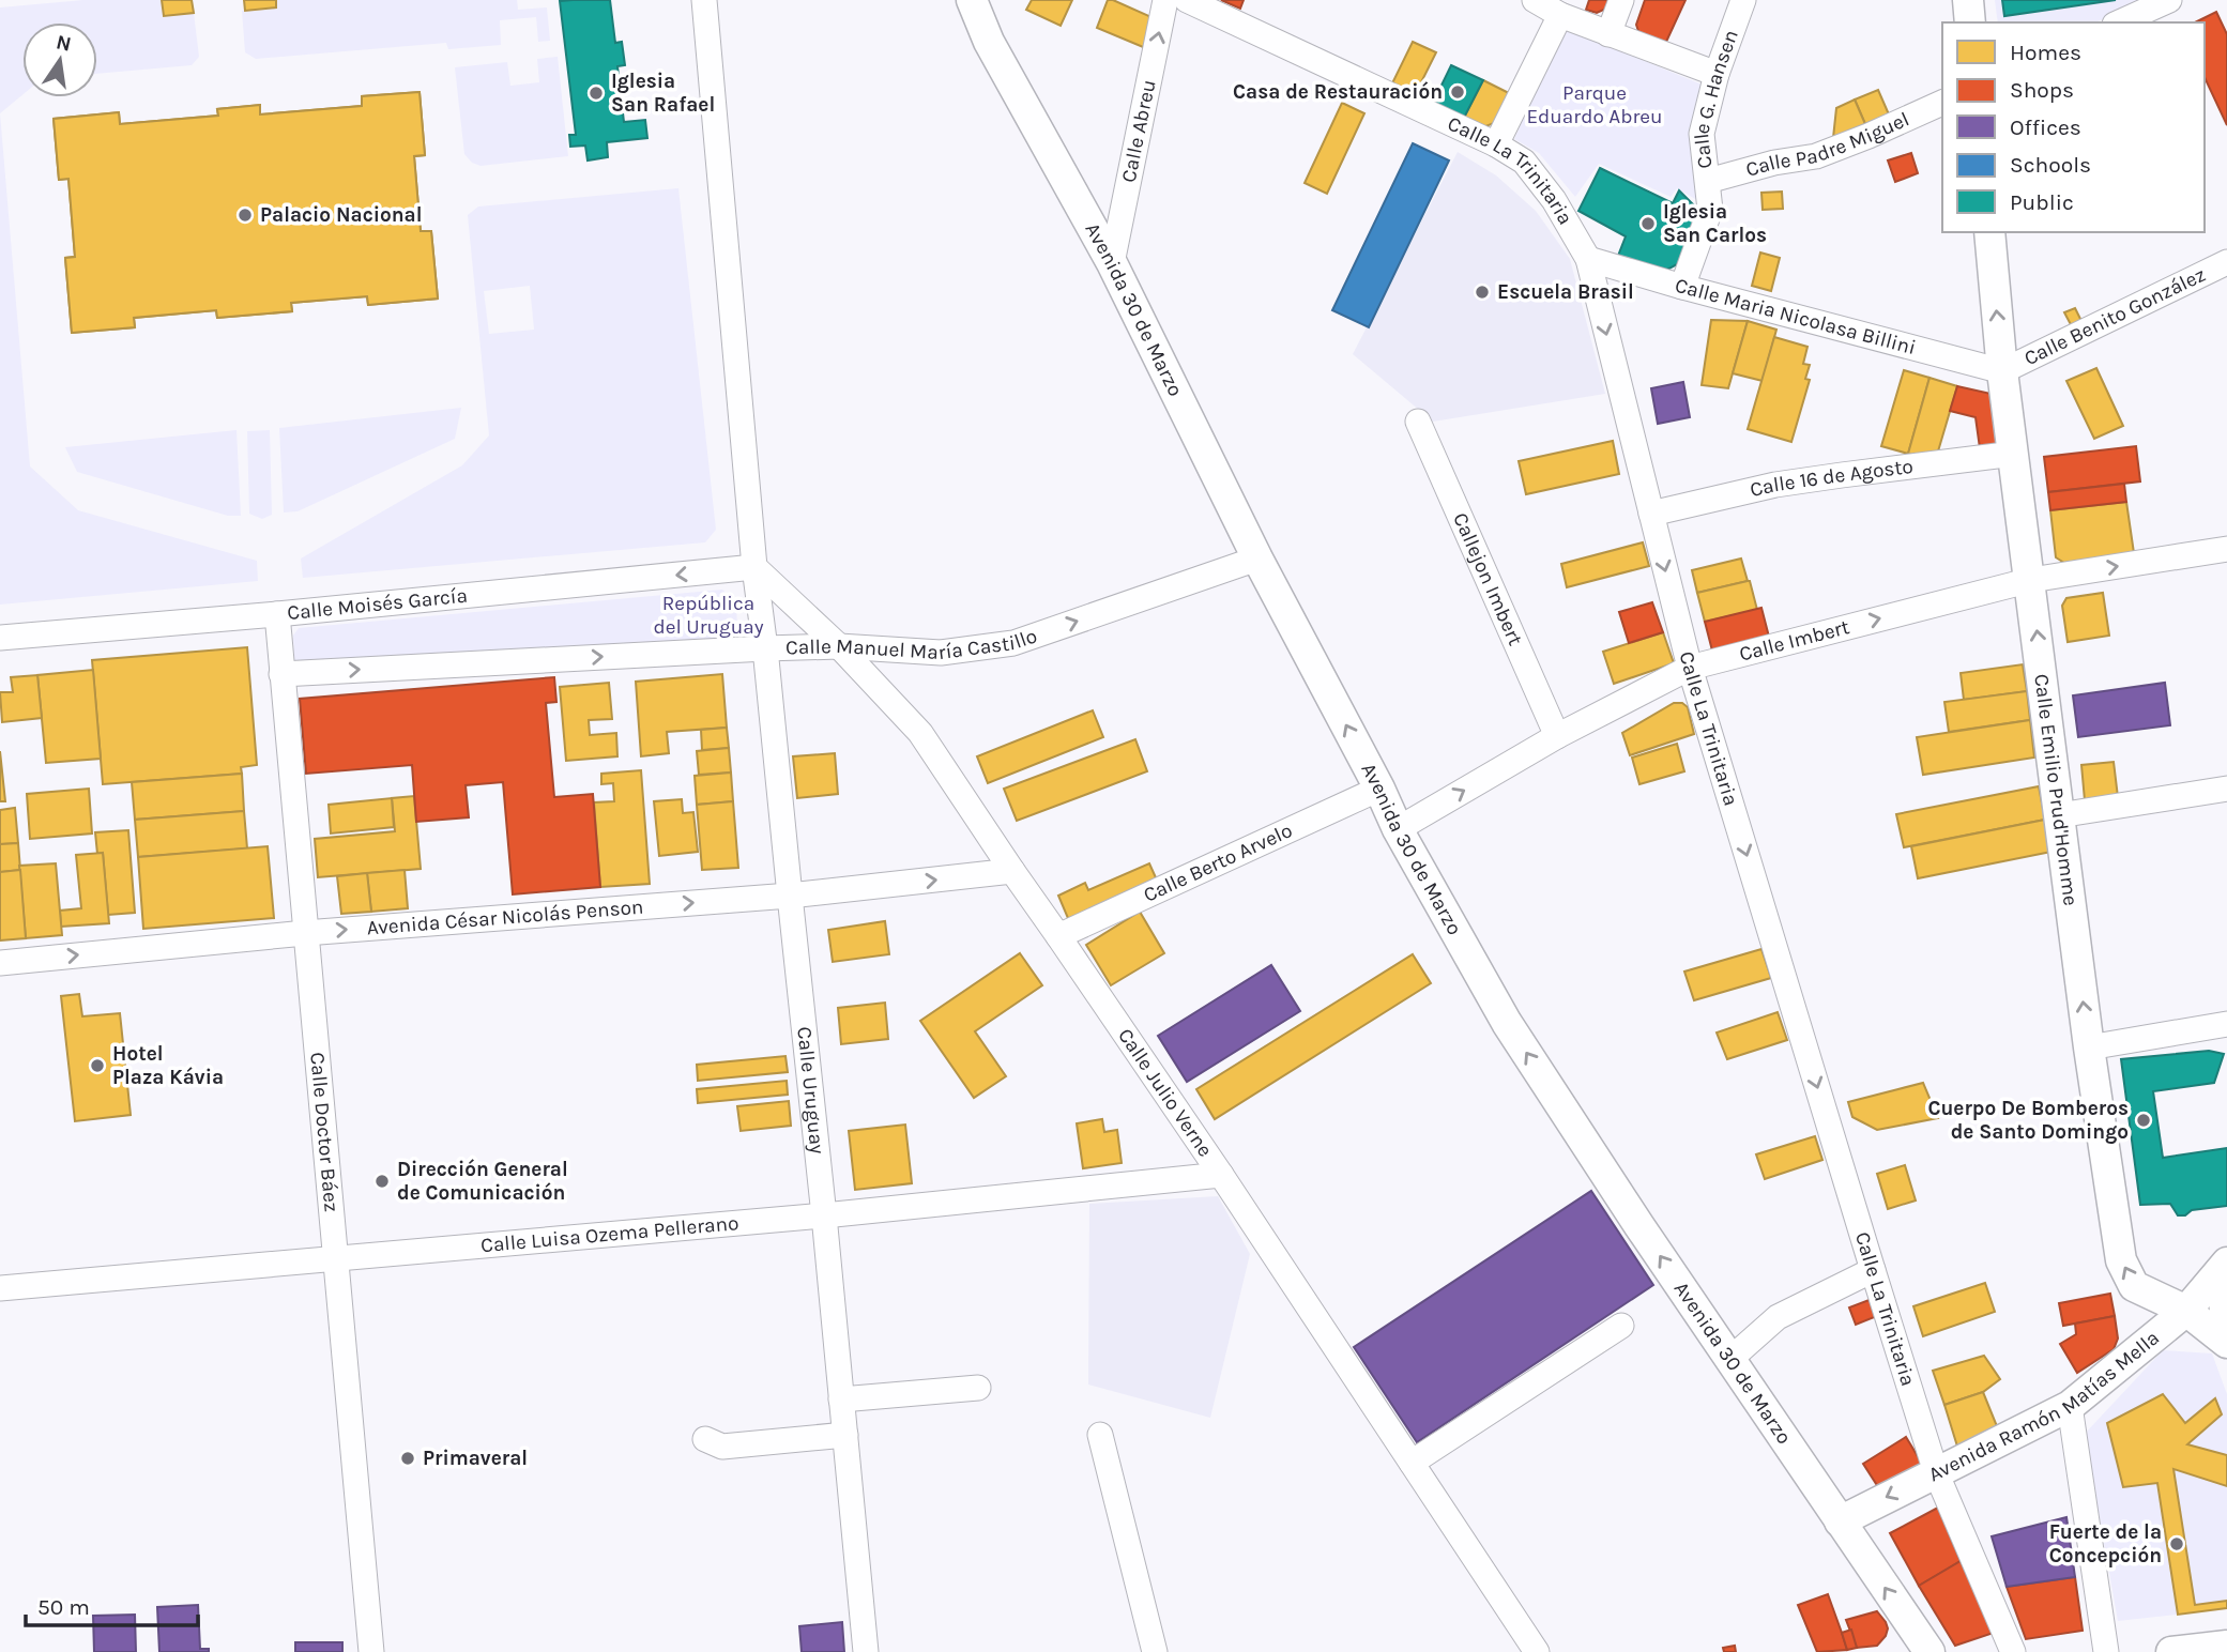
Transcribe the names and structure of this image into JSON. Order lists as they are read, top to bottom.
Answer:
{
  "streets": {
    "main road": ["Avenida 30 de Marzo", "Calle Emilio Prud'Homme", "Avenida Ramón Matías Mella"],
    "street": [
      "Calle G. Hansen",
      "Calle Abreu",
      "Calle Padre Miguel",
      "Calle La Trinitaria",
      "Calle Maria Nicolasa Billini",
      "Calle Benito González",
      "Calle 16 de Agosto",
      "Callejon Imbert",
      "Calle Moisés García",
      "Calle Manuel María Castillo",
      "Calle Imbert",
      "Calle Berto Arvelo",
      "Avenida César Nicolás Penson",
      "Calle Uruguay",
      "Calle Julio Verne",
      "Calle Doctor Báez",
      "Calle Luisa Ozema Pellerano"
    ]
  },
  "crossings": [
    ["Calle G. Hansen", "Calle Padre Miguel"],
    ["Calle G. Hansen", "Calle Maria Nicolasa Billini"],
    ["Calle Abreu", "Avenida 30 de Marzo"],
    ["Calle La Trinitaria", "Calle Maria Nicolasa Billini"],
    ["Calle La Trinitaria", "Calle 16 de Agosto"],
    ["Calle La Trinitaria", "Calle Imbert"],
    ["Calle La Trinitaria", "Avenida Ramón Matías Mella"],
    ["Avenida 30 de Marzo", "Calle Manuel María Castillo"],
    ["Avenida 30 de Marzo", "Calle Imbert"],
    ["Avenida 30 de Marzo", "Calle Berto Arvelo"],
    ["Avenida 30 de Marzo", "Avenida Ramón Matías Mella"],
    ["Calle Maria Nicolasa Billini", "Calle Benito González"],
    ["Calle Maria Nicolasa Billini", "Calle Emilio Prud'Homme"],
    ["Calle Benito González", "Calle Emilio Prud'Homme"],
    ["Calle 16 de Agosto", "Calle Emilio Prud'Homme"],
    ["Callejon Imbert", "Calle Imbert"],
    ["Calle Moisés García", "Calle Uruguay"],
    ["Calle Moisés García", "Calle Julio Verne"],
    ["Calle Moisés García", "Calle Doctor Báez"],
    ["Calle Manuel María Castillo", "Calle Uruguay"],
    ["Calle Manuel María Castillo", "Calle Julio Verne"],
    ["Calle Manuel María Castillo", "Calle Doctor Báez"],
    ["Calle Imbert", "Calle Emilio Prud'Homme"],
    ["Calle Emilio Prud'Homme", "Avenida Ramón Matías Mella"],
    ["Calle Berto Arvelo", "Calle Julio Verne"],
    ["Avenida César Nicolás Penson", "Calle Uruguay"],
    ["Avenida César Nicolás Penson", "Calle Julio Verne"],
    ["Avenida César Nicolás Penson", "Calle Doctor Báez"],
    ["Calle Uruguay", "Calle Julio Verne"],
    ["Calle Uruguay", "Calle Luisa Ozema Pellerano"],
    ["Calle Julio Verne", "Calle Luisa Ozema Pellerano"],
    ["Calle Doctor Báez", "Calle Luisa Ozema Pellerano"]
  ],
  "one_way": [
    "Calle Abreu",
    "Calle La Trinitaria",
    "Avenida 30 de Marzo",
    "Calle Moisés García",
    "Calle Manuel María Castillo",
    "Calle Imbert",
    "Calle Emilio Prud'Homme",
    "Avenida César Nicolás Penson"
  ],
  "parks": ["Parque Eduardo Abreu", "República del Uruguay"],
  "places": [
    "Casa de Restauración",
    "Iglesia San Rafael",
    "Palacio Nacional",
    "Iglesia San Carlos",
    "Escuela Brasil",
    "Hotel Plaza Kávia",
    "Cuerpo De Bomberos de Santo Domingo",
    "Dirección General de Comunicación",
    "Primaveral",
    "Fuerte de la Concepción"
  ],
  "legend": [
    "Homes",
    "Shops",
    "Offices",
    "Schools",
    "Public"
  ],
  "scale_bar": "50 m",
  "north": "top"
}
